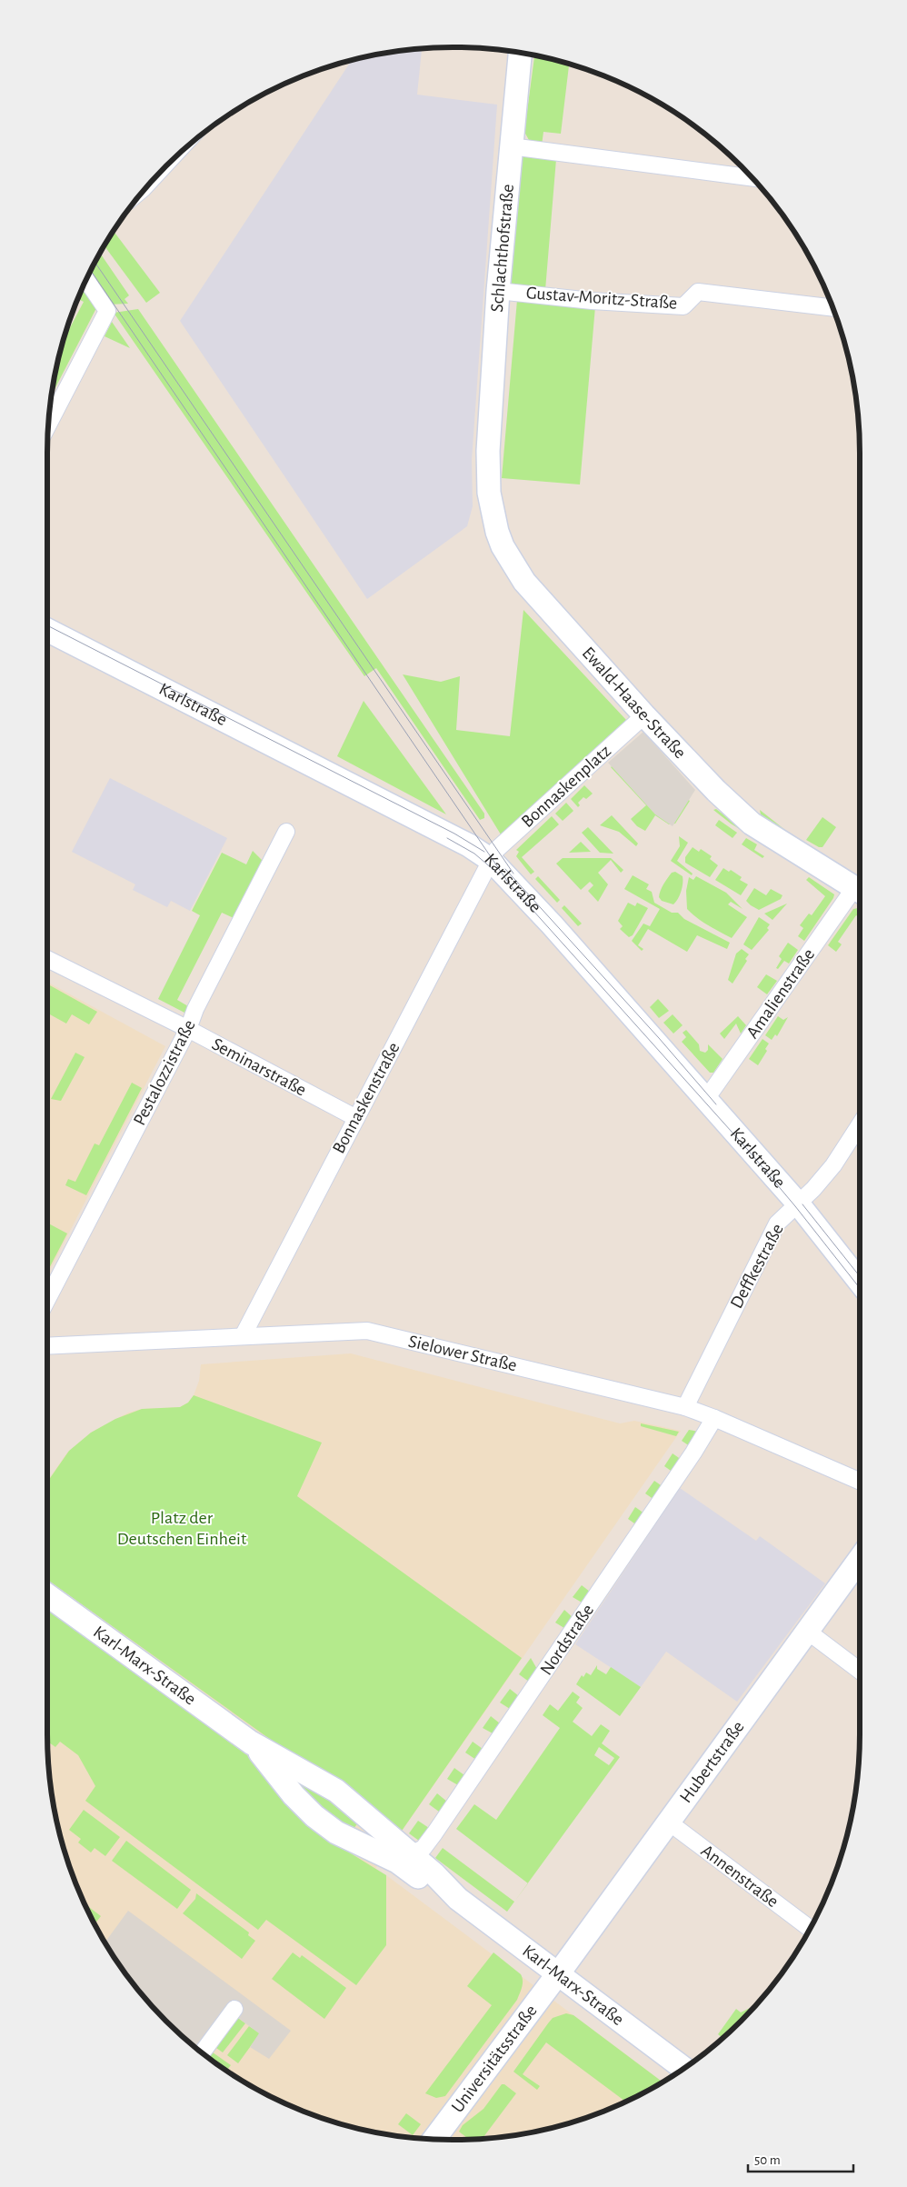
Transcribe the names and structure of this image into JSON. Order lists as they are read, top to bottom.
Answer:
{
  "streets": {
    "street": [
      "Schlachthofstraße",
      "Gustav-Moritz-Straße",
      "Ewald-Haase-Straße",
      "Karlstraße",
      "Bonnaskenplatz",
      "Amalienstraße",
      "Seminarstraße",
      "Pestalozzistraße",
      "Bonnaskenstraße",
      "Deffkestraße",
      "Sielower Straße",
      "Nordstraße",
      "Karl-Marx-Straße",
      "Hubertstraße",
      "Annenstraße",
      "Universitätsstraße"
    ]
  },
  "crossings": [
    ["Schlachthofstraße", "Gustav-Moritz-Straße"],
    ["Schlachthofstraße", "Ewald-Haase-Straße"],
    ["Ewald-Haase-Straße", "Bonnaskenplatz"],
    ["Ewald-Haase-Straße", "Amalienstraße"],
    ["Karlstraße", "Bonnaskenplatz"],
    ["Karlstraße", "Amalienstraße"],
    ["Karlstraße", "Bonnaskenstraße"],
    ["Karlstraße", "Deffkestraße"],
    ["Bonnaskenplatz", "Bonnaskenstraße"],
    ["Seminarstraße", "Pestalozzistraße"],
    ["Seminarstraße", "Bonnaskenstraße"],
    ["Bonnaskenstraße", "Sielower Straße"],
    ["Deffkestraße", "Sielower Straße"],
    ["Sielower Straße", "Nordstraße"],
    ["Nordstraße", "Karl-Marx-Straße"],
    ["Karl-Marx-Straße", "Hubertstraße"],
    ["Karl-Marx-Straße", "Universitätsstraße"],
    ["Hubertstraße", "Annenstraße"],
    ["Hubertstraße", "Universitätsstraße"]
  ],
  "parks": ["Platz der Deutschen Einheit"],
  "scale_bar": "50 m"
}
